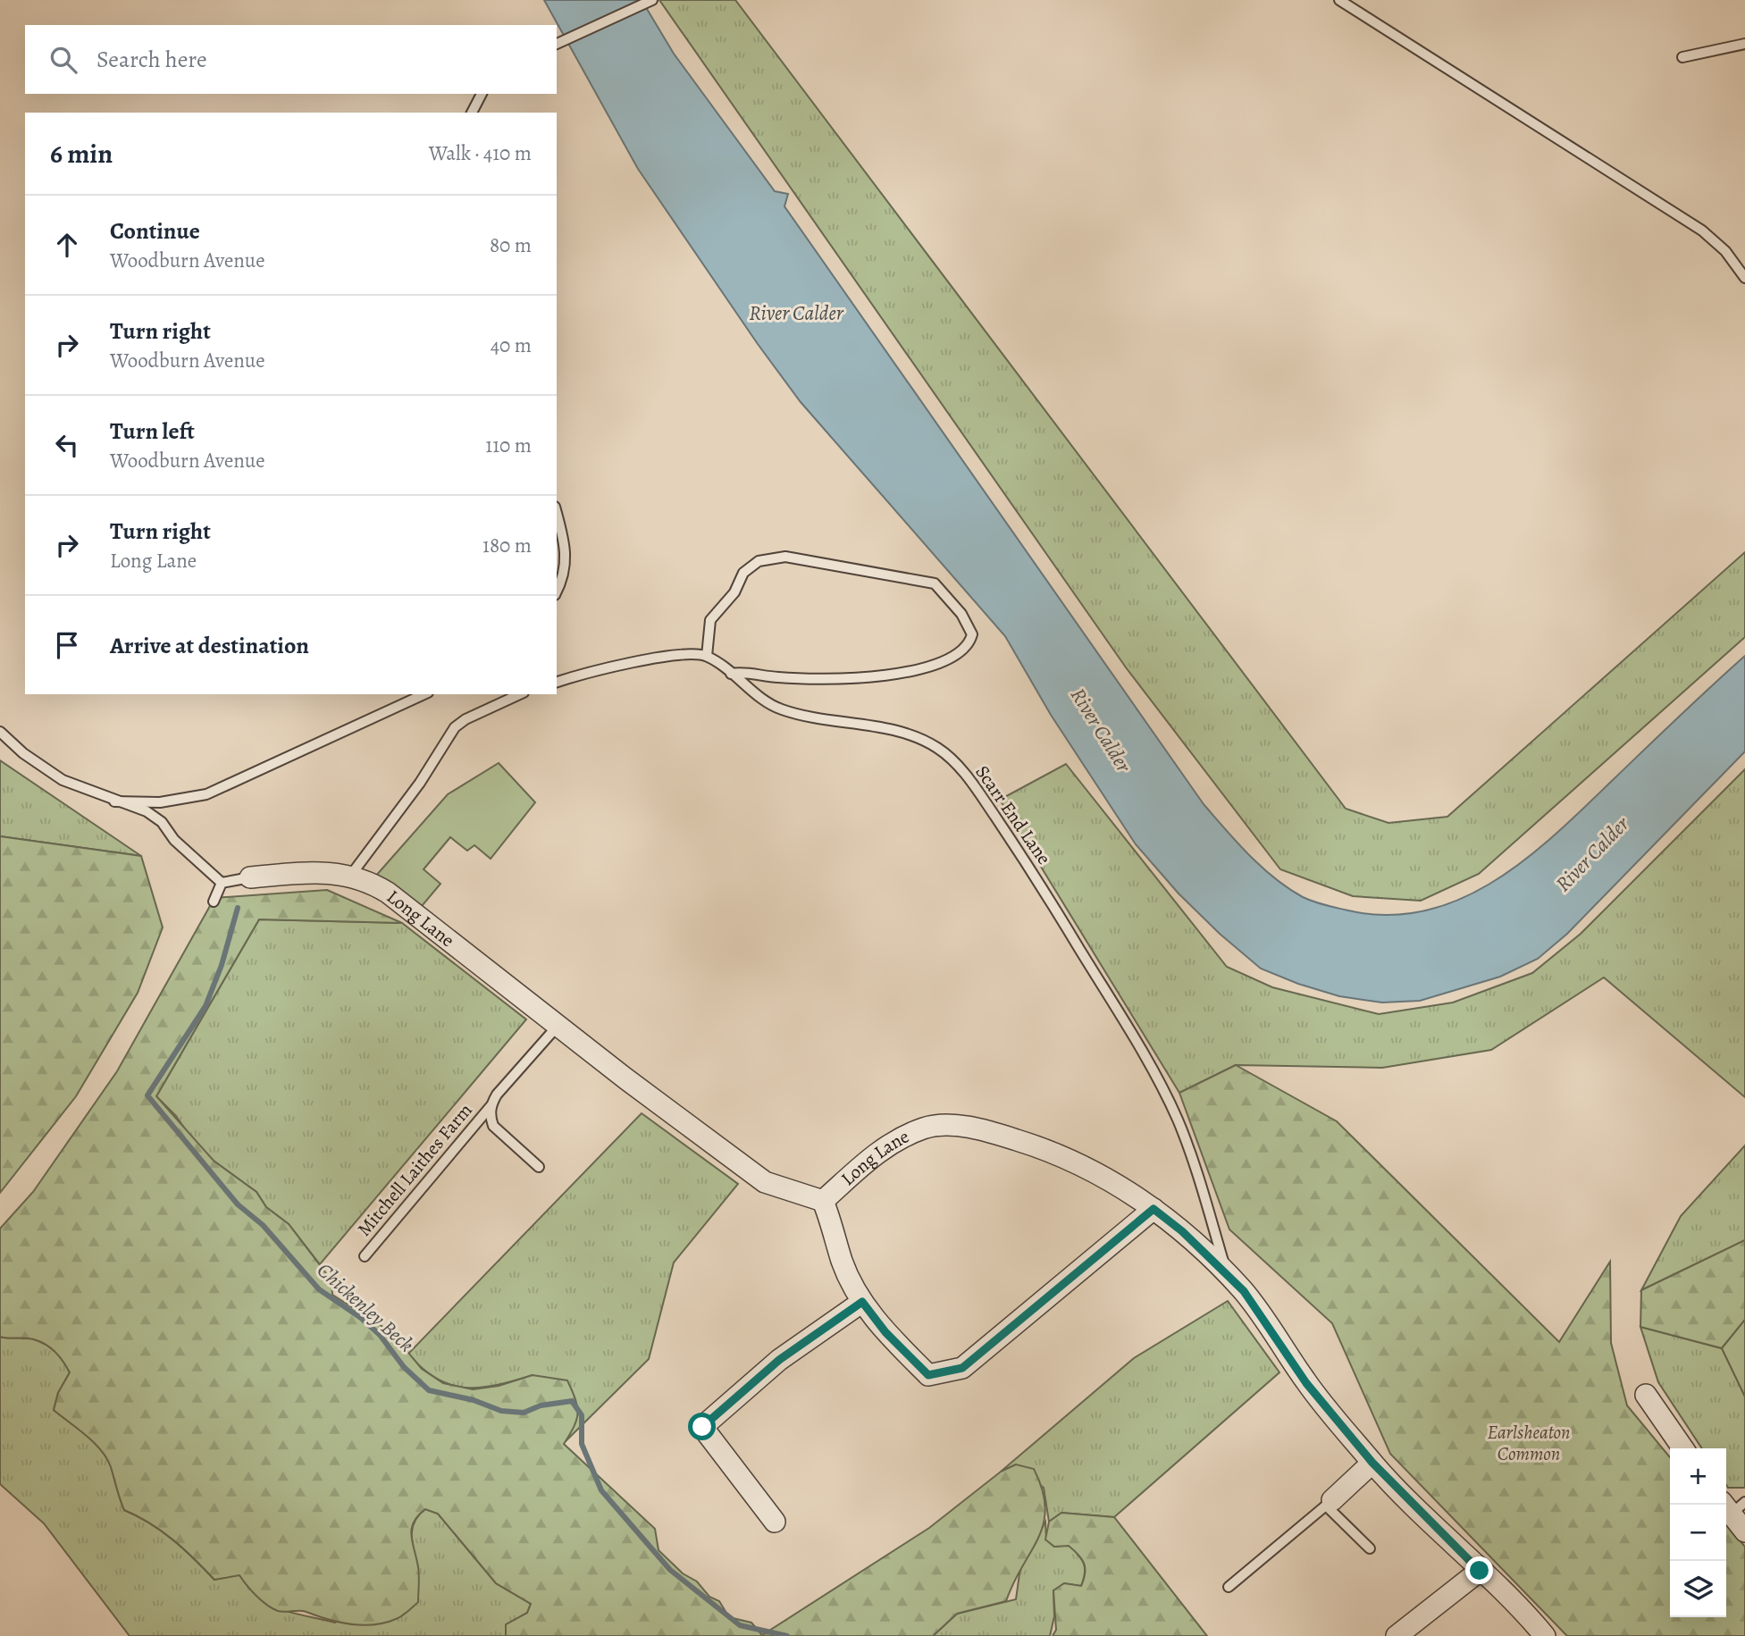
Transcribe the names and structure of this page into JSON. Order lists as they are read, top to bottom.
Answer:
{
  "streets": {
    "street": ["Long Lane"],
    "lane": ["Scarr End Lane", "Mitchell Laithes Farm"]
  },
  "crossings": [
    ["Scarr End Lane", "Long Lane"],
    ["Long Lane", "Mitchell Laithes Farm"]
  ],
  "water": ["River Calder", "Chickenley Beck"],
  "parks": ["Earlsheaton Common"],
  "page": {
    "search": "Search here",
    "heading": ["6 min", "Walk · 410 m"],
    "list": [
      ["Continue", "Woodburn Avenue", "80 m"],
      ["Turn right", "Woodburn Avenue", "40 m"],
      ["Turn left", "Woodburn Avenue", "110 m"],
      ["Turn right", "Long Lane", "180 m"],
      "Arrive at destination"
    ],
    "map_buttons": ["+", "−"]
  }
}
